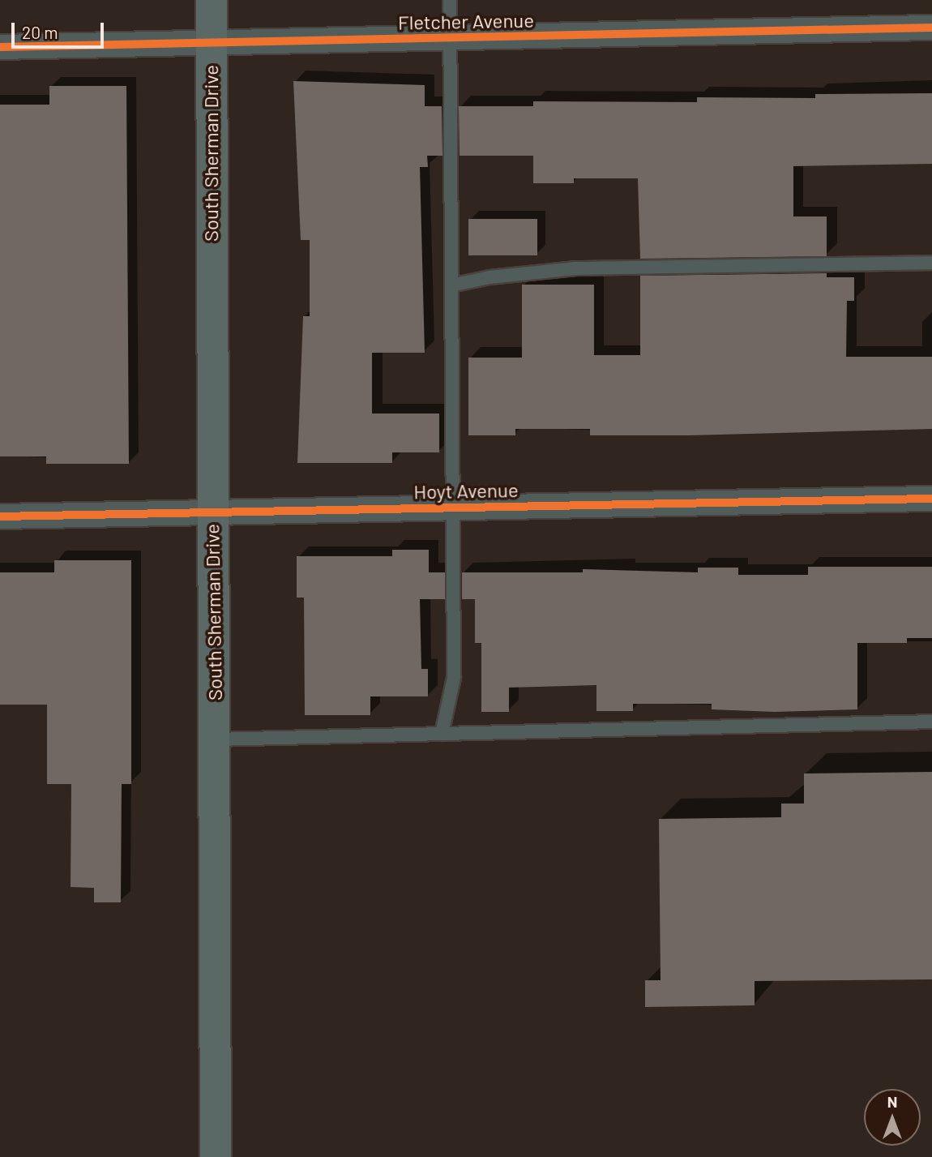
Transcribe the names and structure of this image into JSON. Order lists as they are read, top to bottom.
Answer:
{
  "streets": {
    "main road": ["South Sherman Drive"],
    "street": ["Fletcher Avenue", "Hoyt Avenue"]
  },
  "crossings": [
    ["Fletcher Avenue", "South Sherman Drive"],
    ["South Sherman Drive", "Hoyt Avenue"]
  ],
  "scale_bar": "20 m",
  "north": "top"
}
